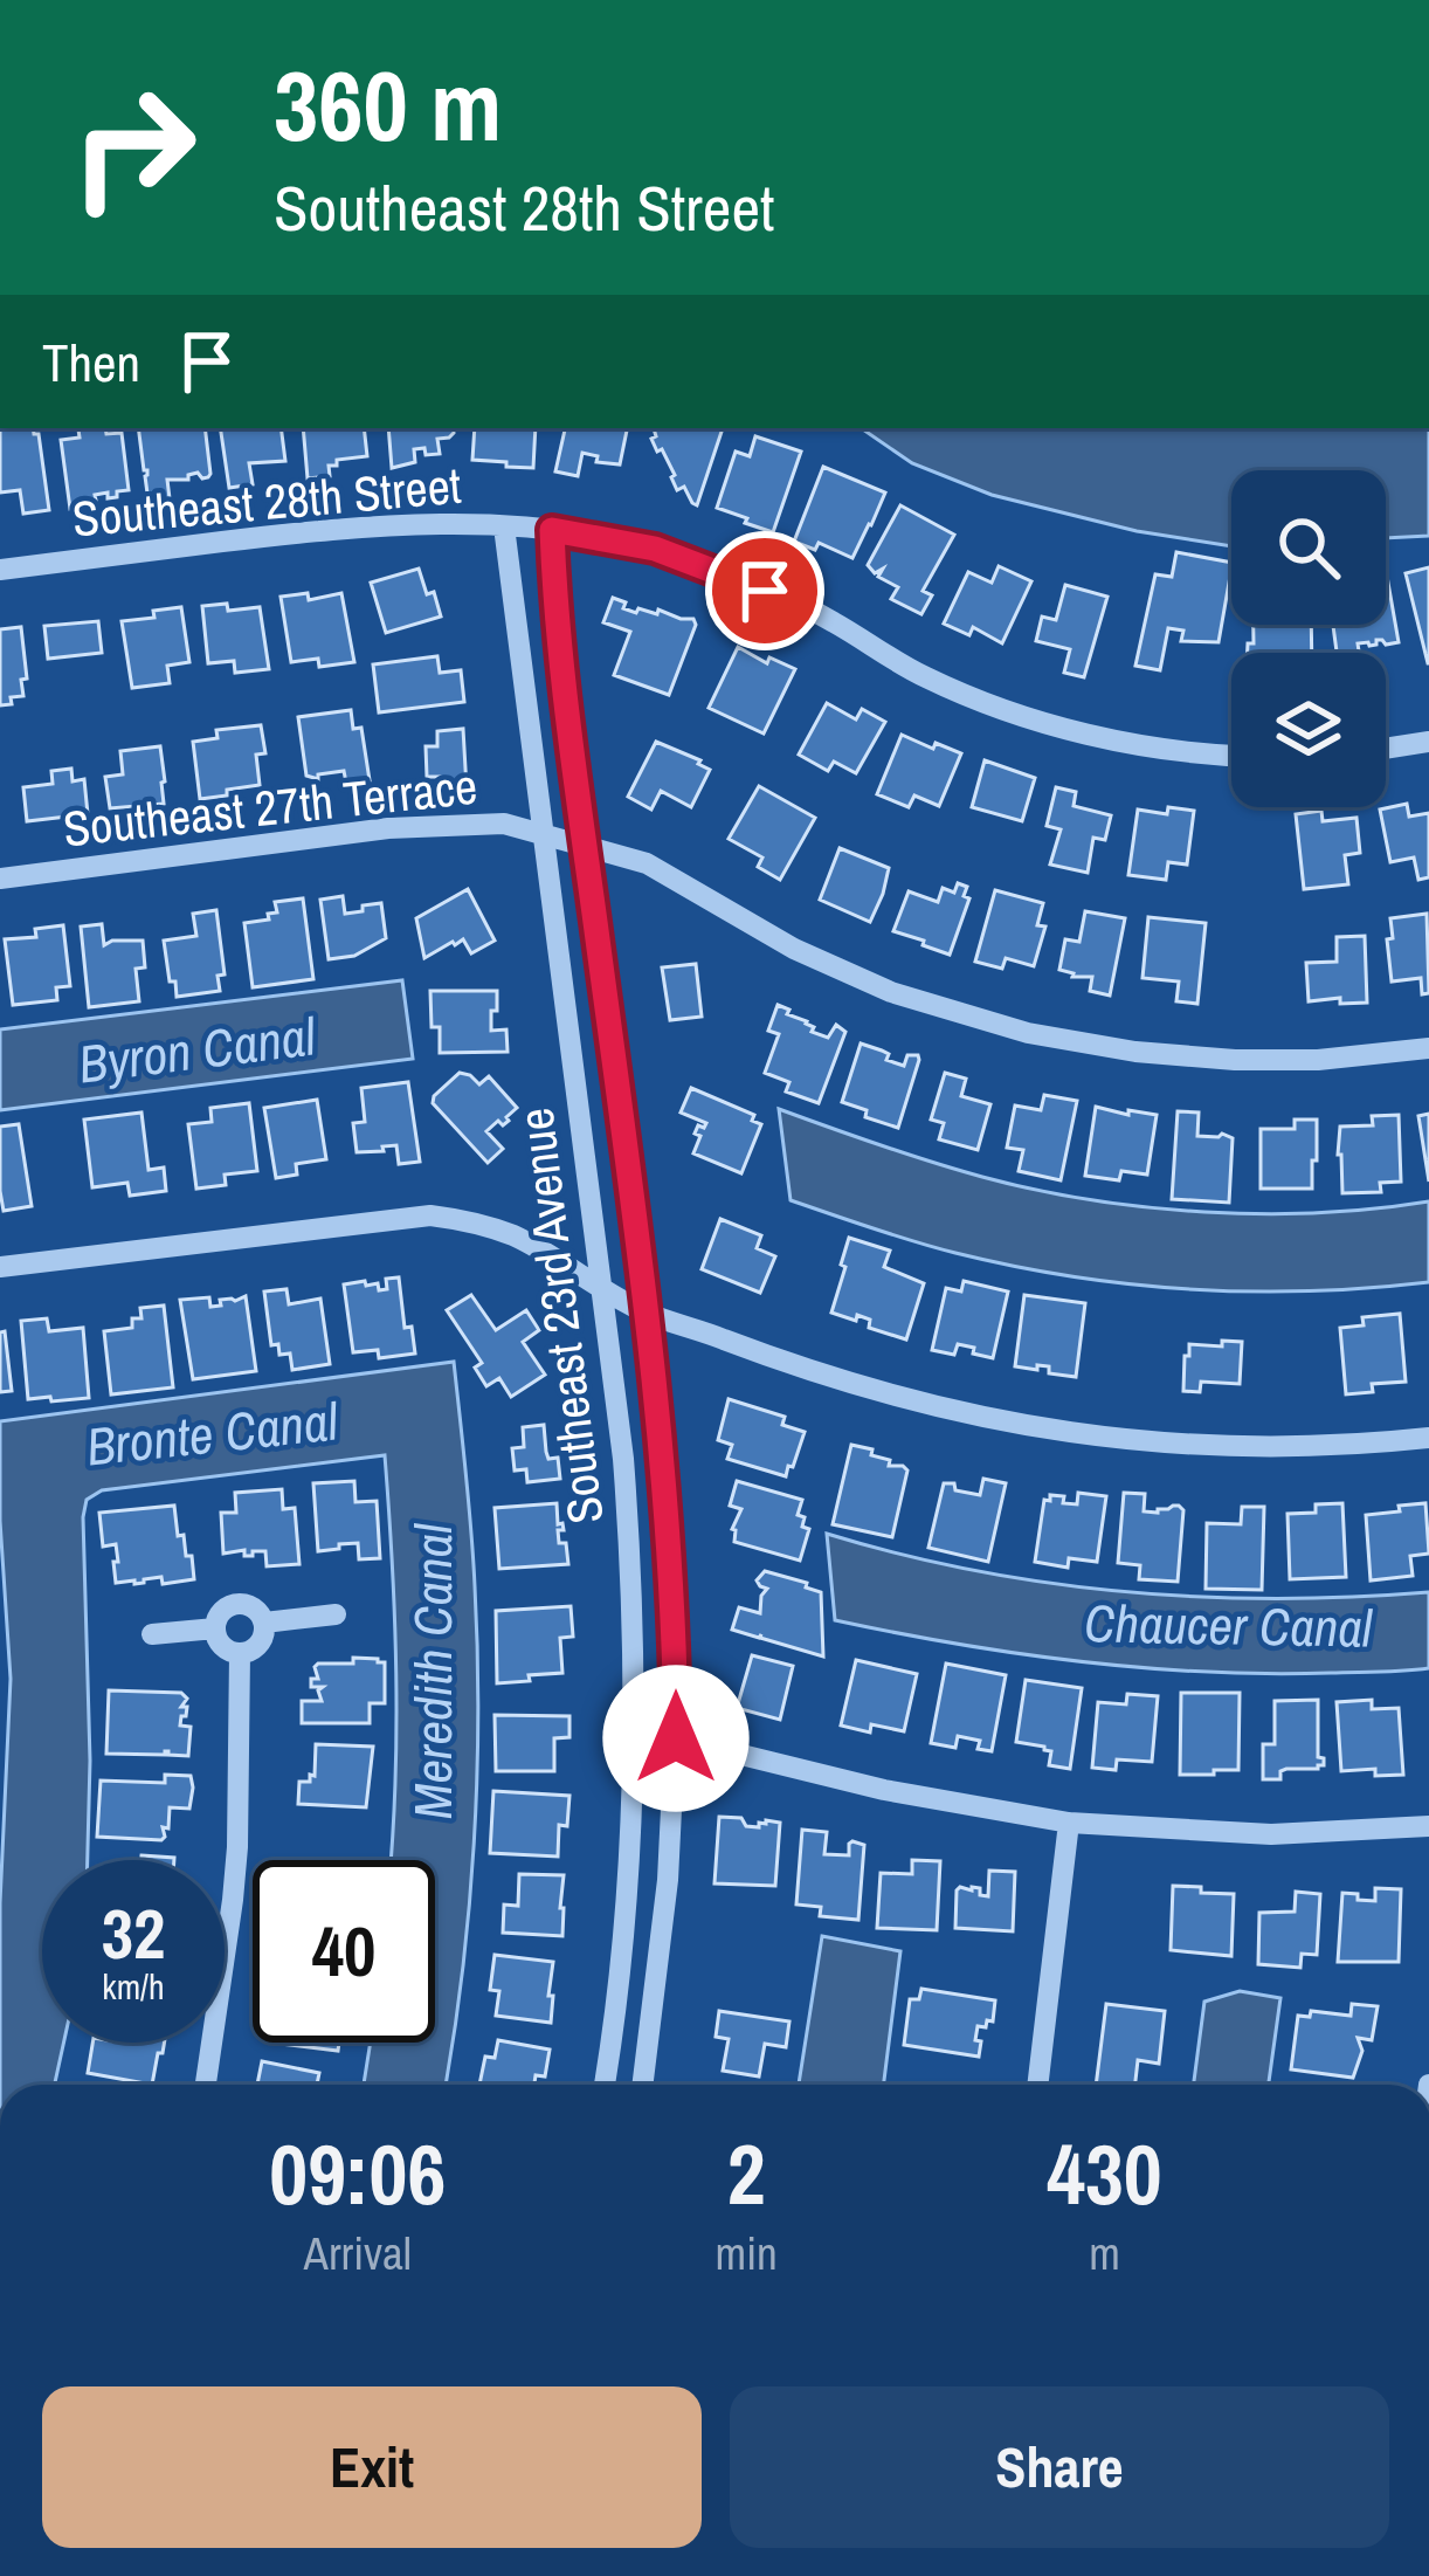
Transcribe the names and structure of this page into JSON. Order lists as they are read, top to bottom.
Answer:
{
  "streets": {
    "street": ["Southeast 28th Street", "Southeast 27th Terrace", "Southeast 23rd Avenue"]
  },
  "crossings": [
    ["Southeast 28th Street", "Southeast 23rd Avenue"],
    ["Southeast 27th Terrace", "Southeast 23rd Avenue"]
  ],
  "water": [
    "Byron Canal",
    "Bronte Canal",
    "Chaucer Canal",
    "Meredith Canal"
  ],
  "page": {
    "turn": ["360 m", "Southeast 28th Street"],
    "then": "Then",
    "speed": "32 km/h",
    "limit": "40",
    "eta": [
      "09:06",
      "Arrival",
      "2",
      "min",
      "430",
      "m"
    ],
    "buttons": ["Exit", "Share"]
  }
}
